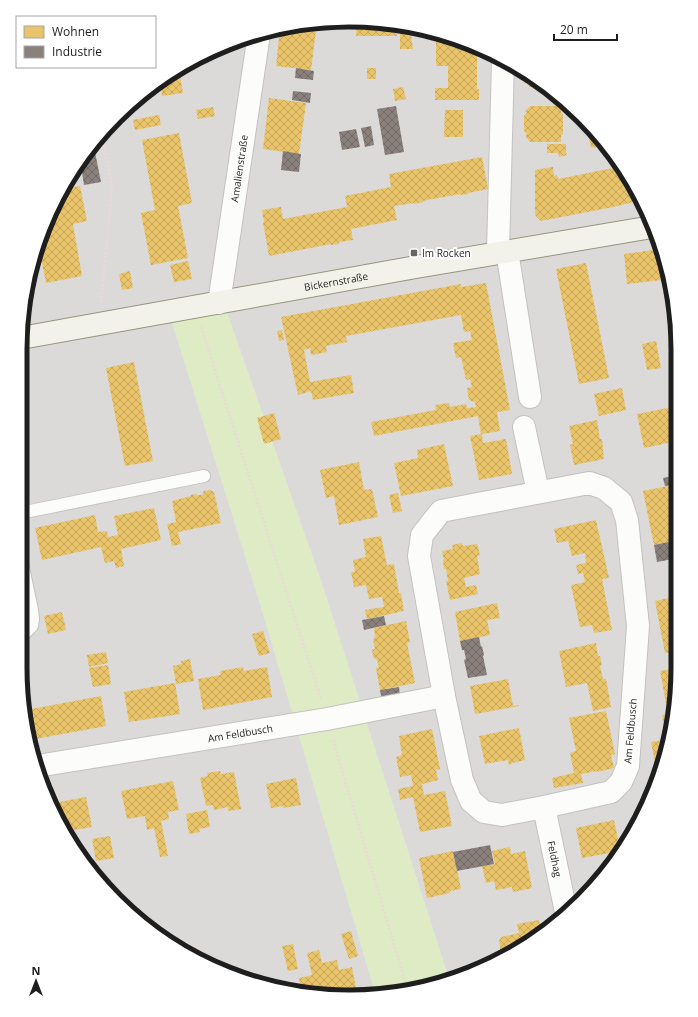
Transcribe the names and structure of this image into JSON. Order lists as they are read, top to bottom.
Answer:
{
  "streets": {
    "street": [
      "Amalienstraße",
      "Bickernstraße",
      "Am Feldbusch",
      "Feldhag"
    ]
  },
  "crossings": [
    ["Amalienstraße", "Bickernstraße"],
    ["Am Feldbusch", "Feldhag"]
  ],
  "places": {
    "transit": ["Im Rocken"]
  },
  "legend": ["Wohnen", "Industrie"],
  "scale_bar": "20 m",
  "north": "top"
}
